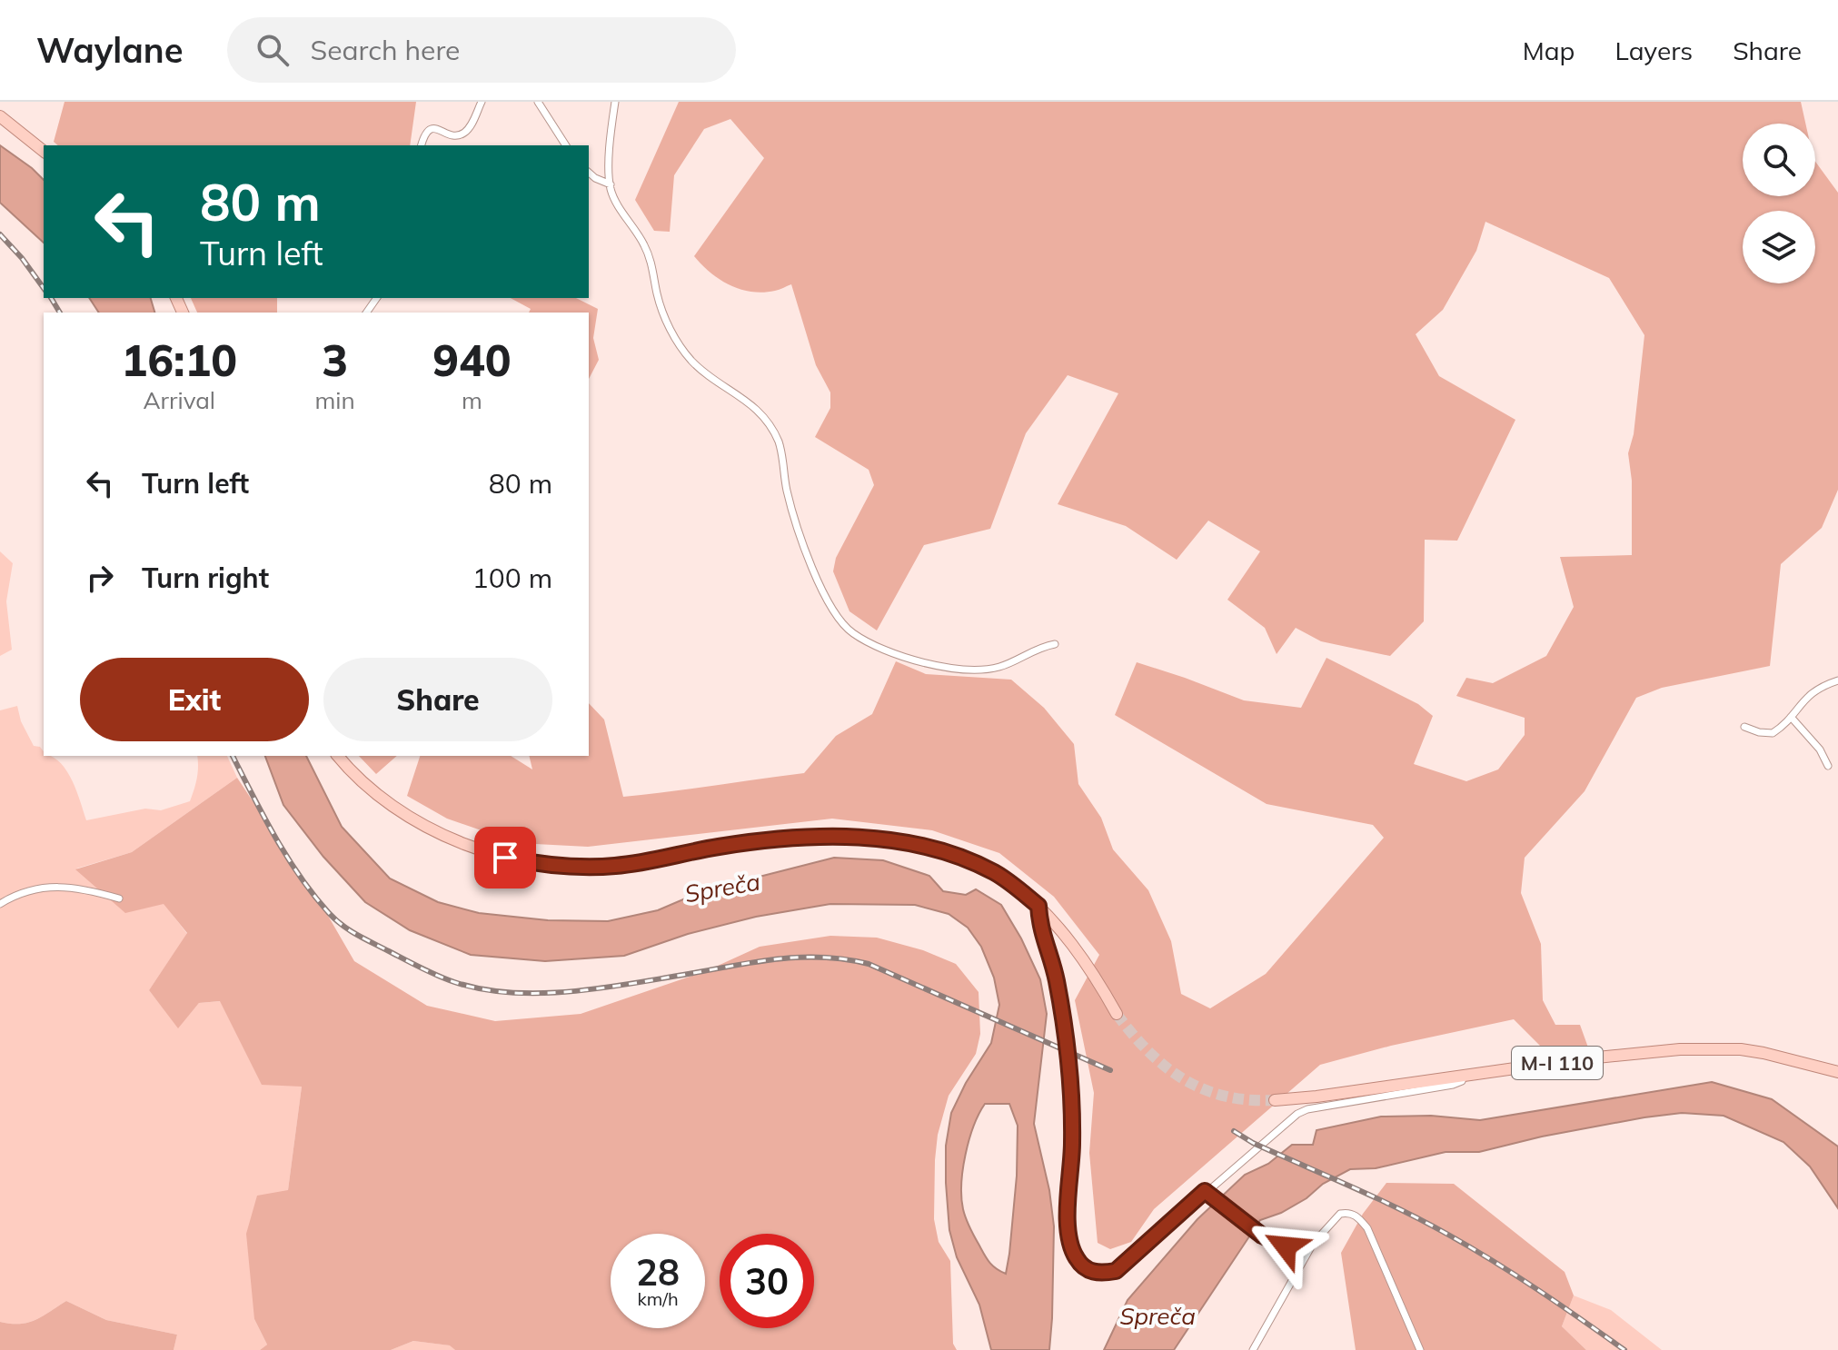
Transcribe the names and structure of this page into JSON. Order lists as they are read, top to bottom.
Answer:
{
  "streets": {
    "main road": ["M-I 110"]
  },
  "water": ["Spreča"],
  "page": {
    "header": "Waylane",
    "search": "Search here",
    "nav": ["Map", "Layers", "Share"],
    "turn": ["80 m", "Turn left"],
    "eta": [
      "16:10",
      "Arrival",
      "3",
      "min",
      "940",
      "m"
    ],
    "list": [
      {
        "name": "Turn left",
        "value": "80 m"
      },
      {
        "name": "Turn right",
        "value": "100 m"
      }
    ],
    "buttons": ["Exit", "Share"],
    "speed": "28 km/h",
    "limit": "30"
  }
}
